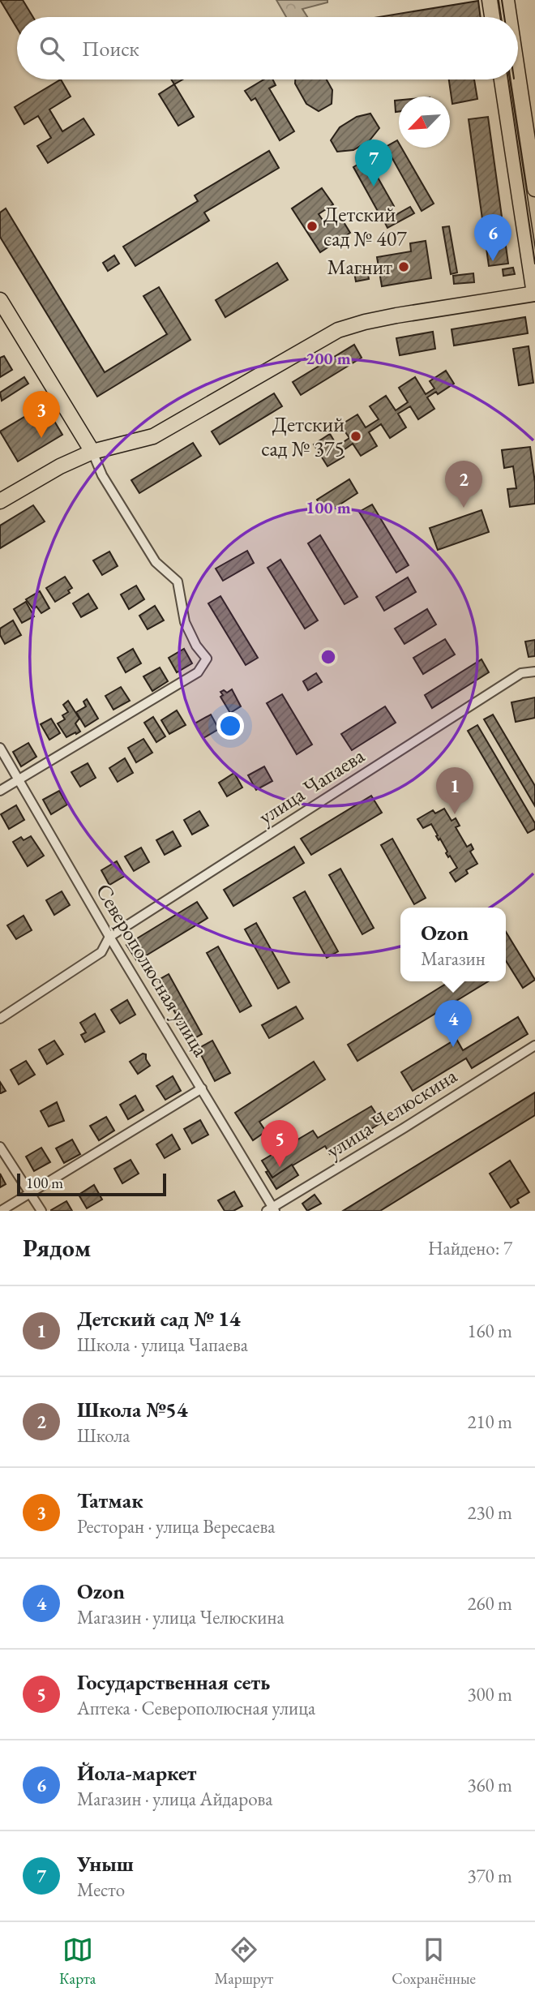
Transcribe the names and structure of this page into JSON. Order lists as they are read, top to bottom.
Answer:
{
  "streets": {
    "street": ["улица Чапаева", "Северополюсная улица", "улица Челюскина"]
  },
  "crossings": [
    ["улица Чапаева", "Северополюсная улица"],
    ["Северополюсная улица", "улица Челюскина"]
  ],
  "places": ["Детский сад № 407", "Магнит", "Детский сад № 375"],
  "scale_bar": "100 m",
  "north": "bottom left",
  "page": {
    "search": "Поиск",
    "pins": [
      "7",
      "6",
      "3",
      "2",
      "1",
      "4",
      "5"
    ],
    "popup": ["Ozon", "Магазин"],
    "scale": "100 m",
    "heading": ["Рядом", "Найдено: 7"],
    "list": [
      {
        "mark": "1",
        "name": "Детский сад № 14",
        "note": "Школа · улица Чапаева",
        "value": "160 m"
      },
      {
        "mark": "2",
        "name": "Школа №54",
        "note": "Школа",
        "value": "210 m"
      },
      {
        "mark": "3",
        "name": "Татмак",
        "note": "Ресторан · улица Вересаева",
        "value": "230 m"
      },
      {
        "mark": "4",
        "name": "Ozon",
        "note": "Магазин · улица Челюскина",
        "value": "260 m"
      },
      {
        "mark": "5",
        "name": "Государственная сеть",
        "note": "Аптека · Северополюсная улица",
        "value": "300 m"
      },
      {
        "mark": "6",
        "name": "Йола-маркет",
        "note": "Магазин · улица Айдарова",
        "value": "360 m"
      },
      {
        "mark": "7",
        "name": "Уныш",
        "note": "Место",
        "value": "370 m"
      }
    ],
    "nav": ["Карта", "Маршрут", "Сохранённые"]
  },
  "rings": ["200 m", "100 m"]
}
